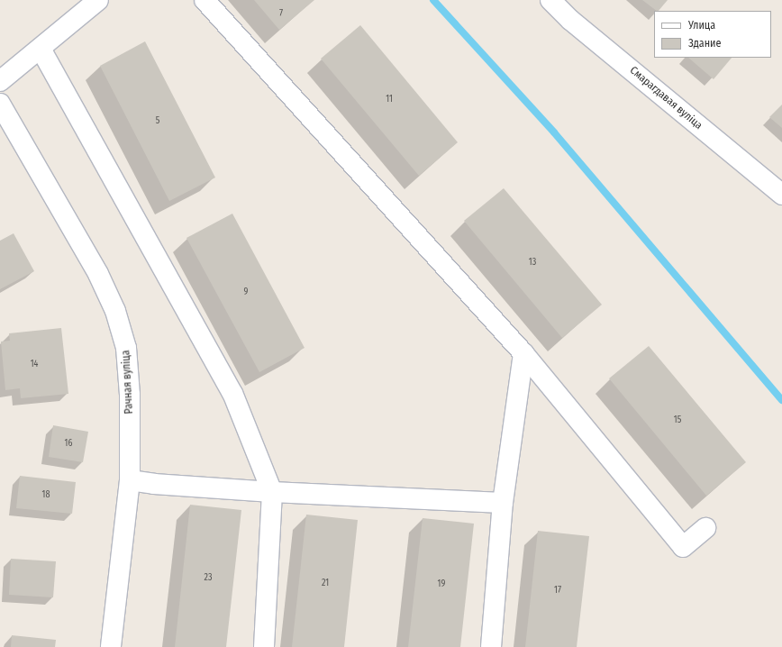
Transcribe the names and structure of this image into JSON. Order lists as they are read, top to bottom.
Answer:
{
  "streets": {
    "street": ["Смарагдавая вуліца", "Рачная вуліца"]
  },
  "house_numbers": [
    "7",
    "11",
    "5",
    "13",
    "9",
    "14",
    "15",
    "16",
    "18",
    "23",
    "21",
    "19",
    "17"
  ],
  "legend": ["Улица", "Здание"]
}
